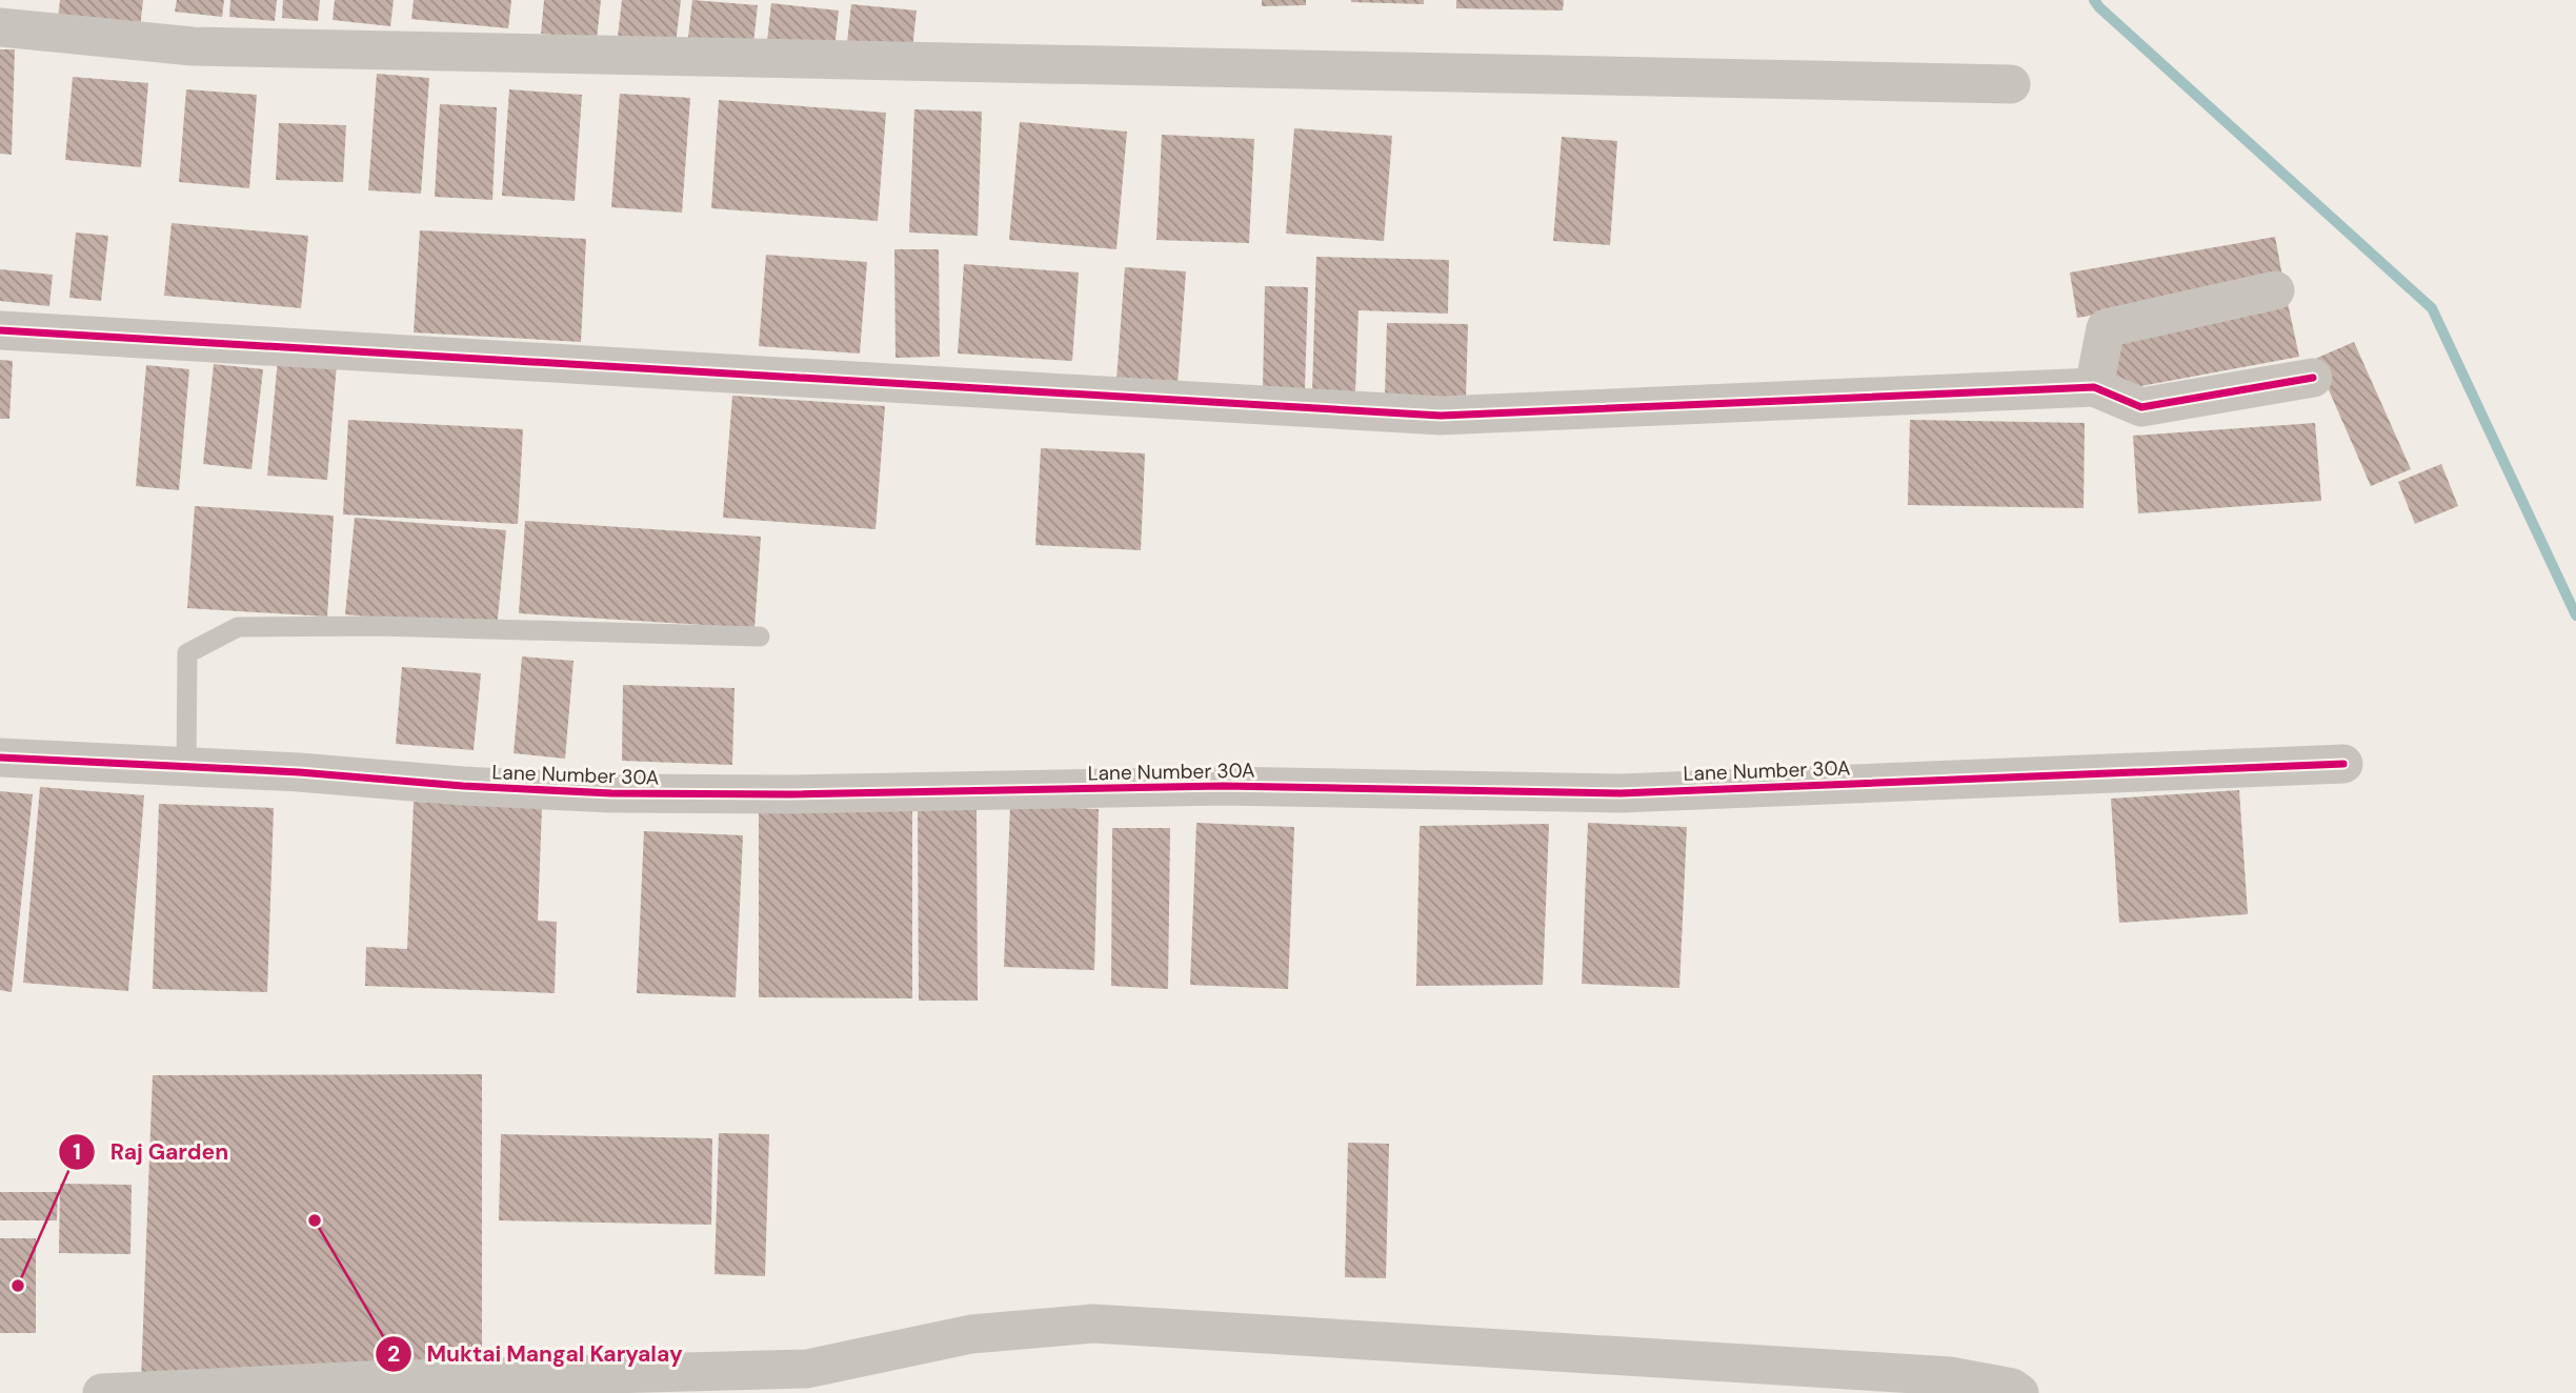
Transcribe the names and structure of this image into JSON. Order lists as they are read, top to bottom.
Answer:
{
  "streets": {
    "street": ["Lane Number 30A"]
  },
  "places": ["Muktai Mangal Karyalay", "Raj Garden"]
}
